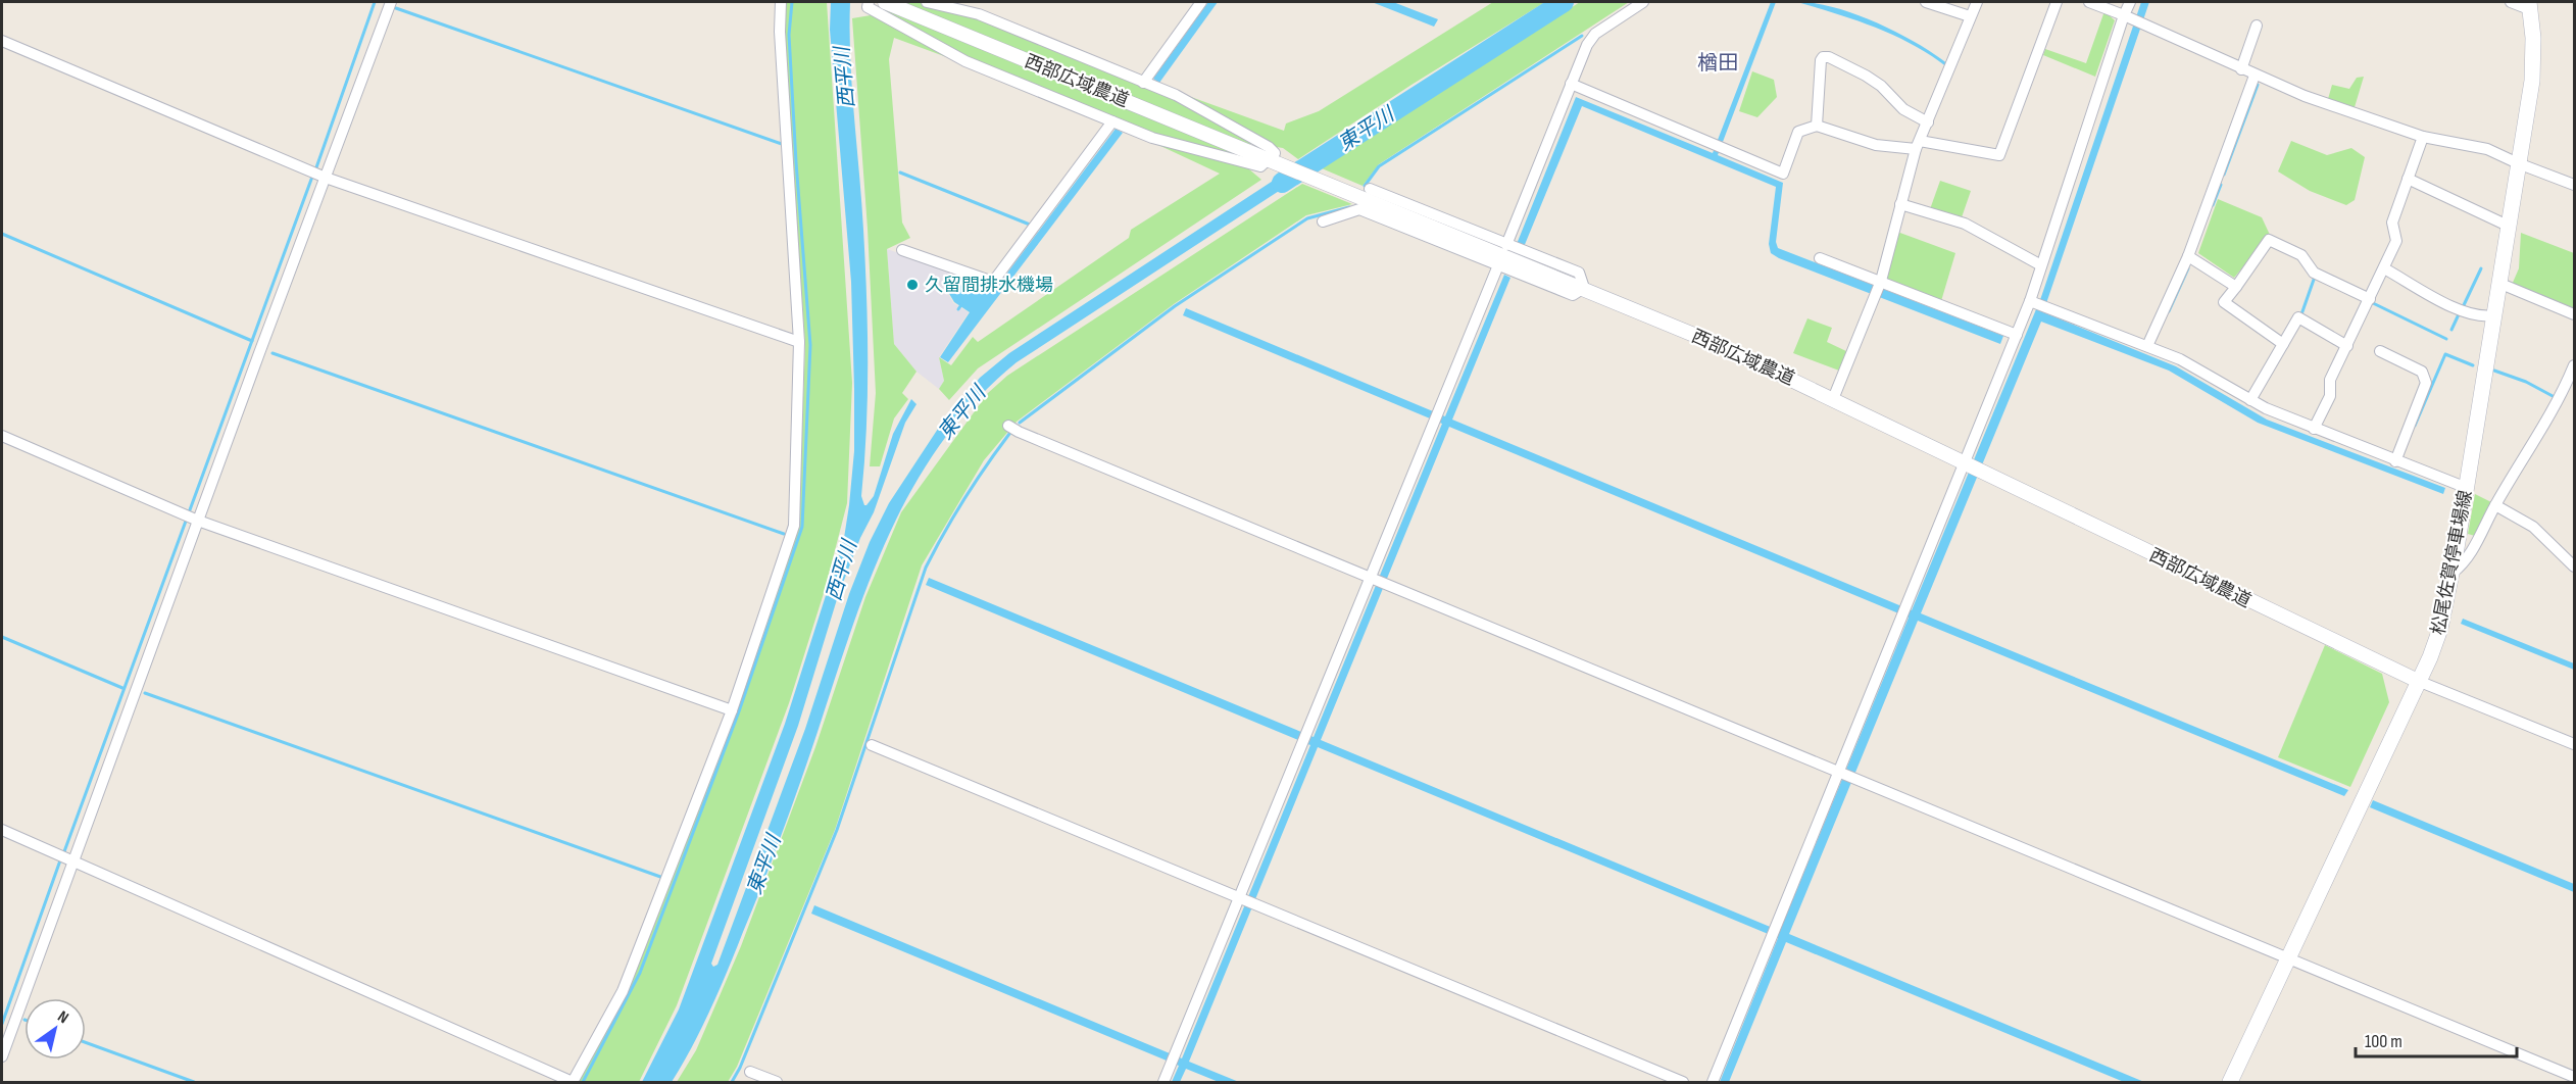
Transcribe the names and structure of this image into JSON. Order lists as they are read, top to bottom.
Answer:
{
  "streets": {
    "main road": ["松尾佐賀停車場線"],
    "street": ["西部広域農道"]
  },
  "crossings": [
    ["西部広域農道", "松尾佐賀停車場線"]
  ],
  "districts": ["楢田"],
  "water": ["西平川", "東平川"],
  "places": ["久留間排水機場"],
  "scale_bar": "100 m",
  "north": "top right"
}
